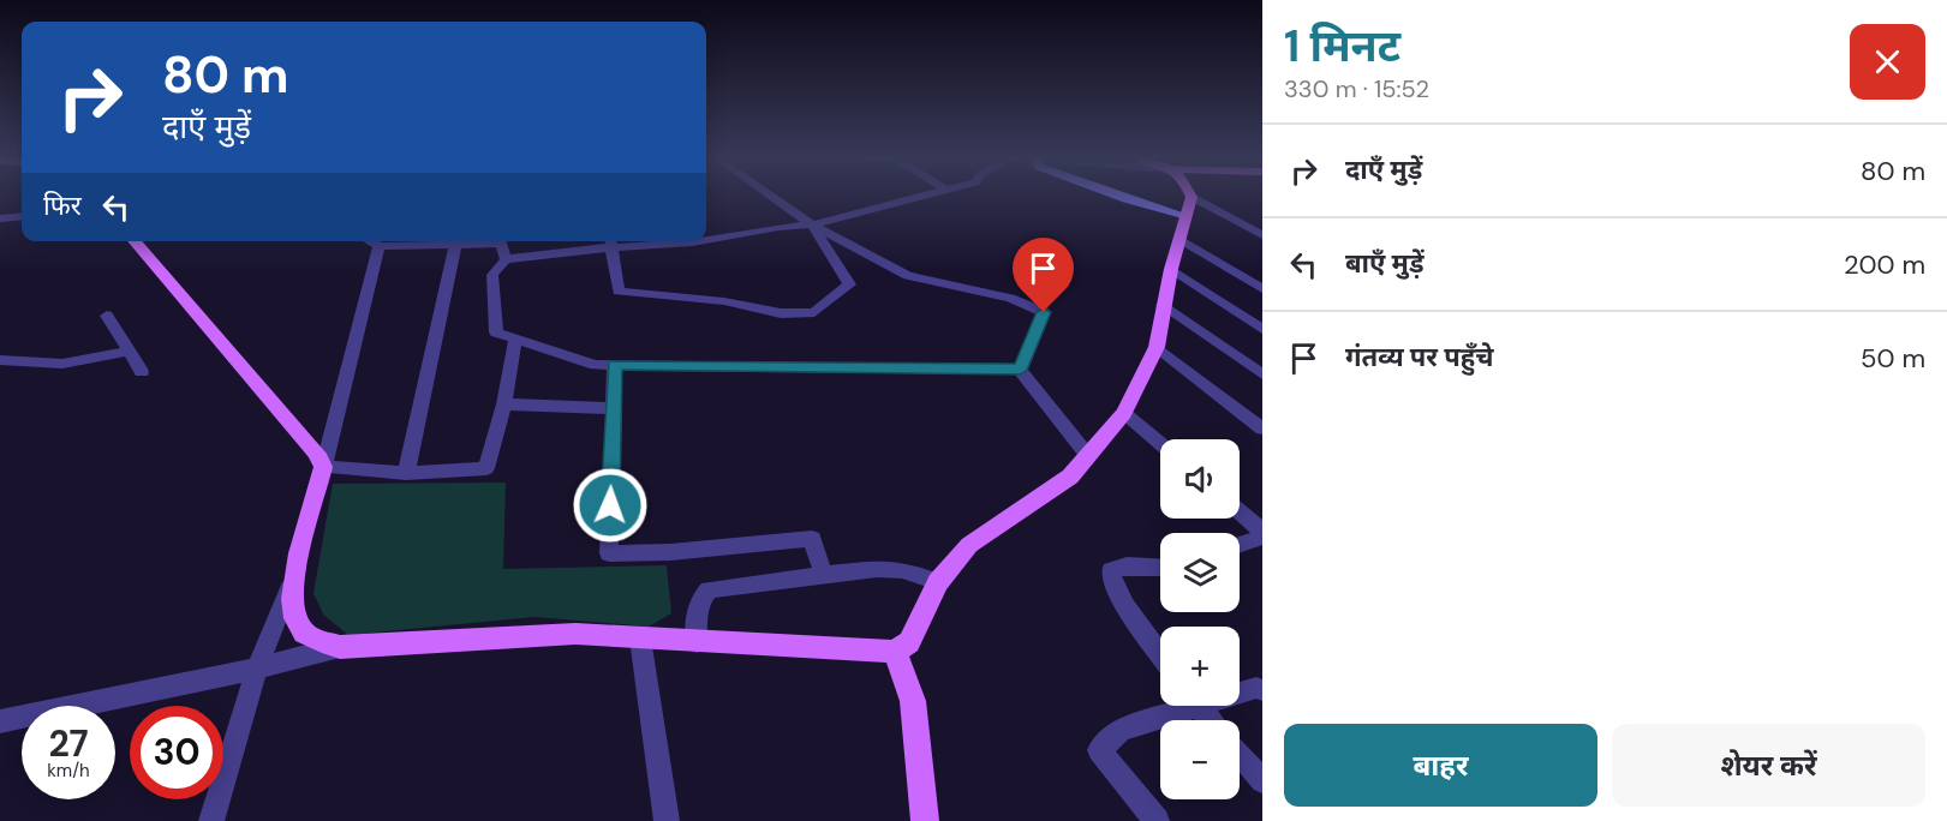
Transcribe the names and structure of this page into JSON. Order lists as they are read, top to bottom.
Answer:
{
  "page": {
    "heading": ["1 मिनट", "330 m · 15:52"],
    "turn": ["80 m", "दाएँ मुड़ें"],
    "list": [
      {
        "name": "दाएँ मुड़ें",
        "value": "80 m"
      },
      {
        "name": "बाएँ मुड़ें",
        "value": "200 m"
      },
      {
        "name": "गंतव्य पर पहुँचे",
        "value": "50 m"
      }
    ],
    "then": "फिर",
    "map_buttons": ["+", "−"],
    "speed": "27 km/h",
    "limit": "30",
    "buttons": ["बाहर", "शेयर करें"]
  }
}
